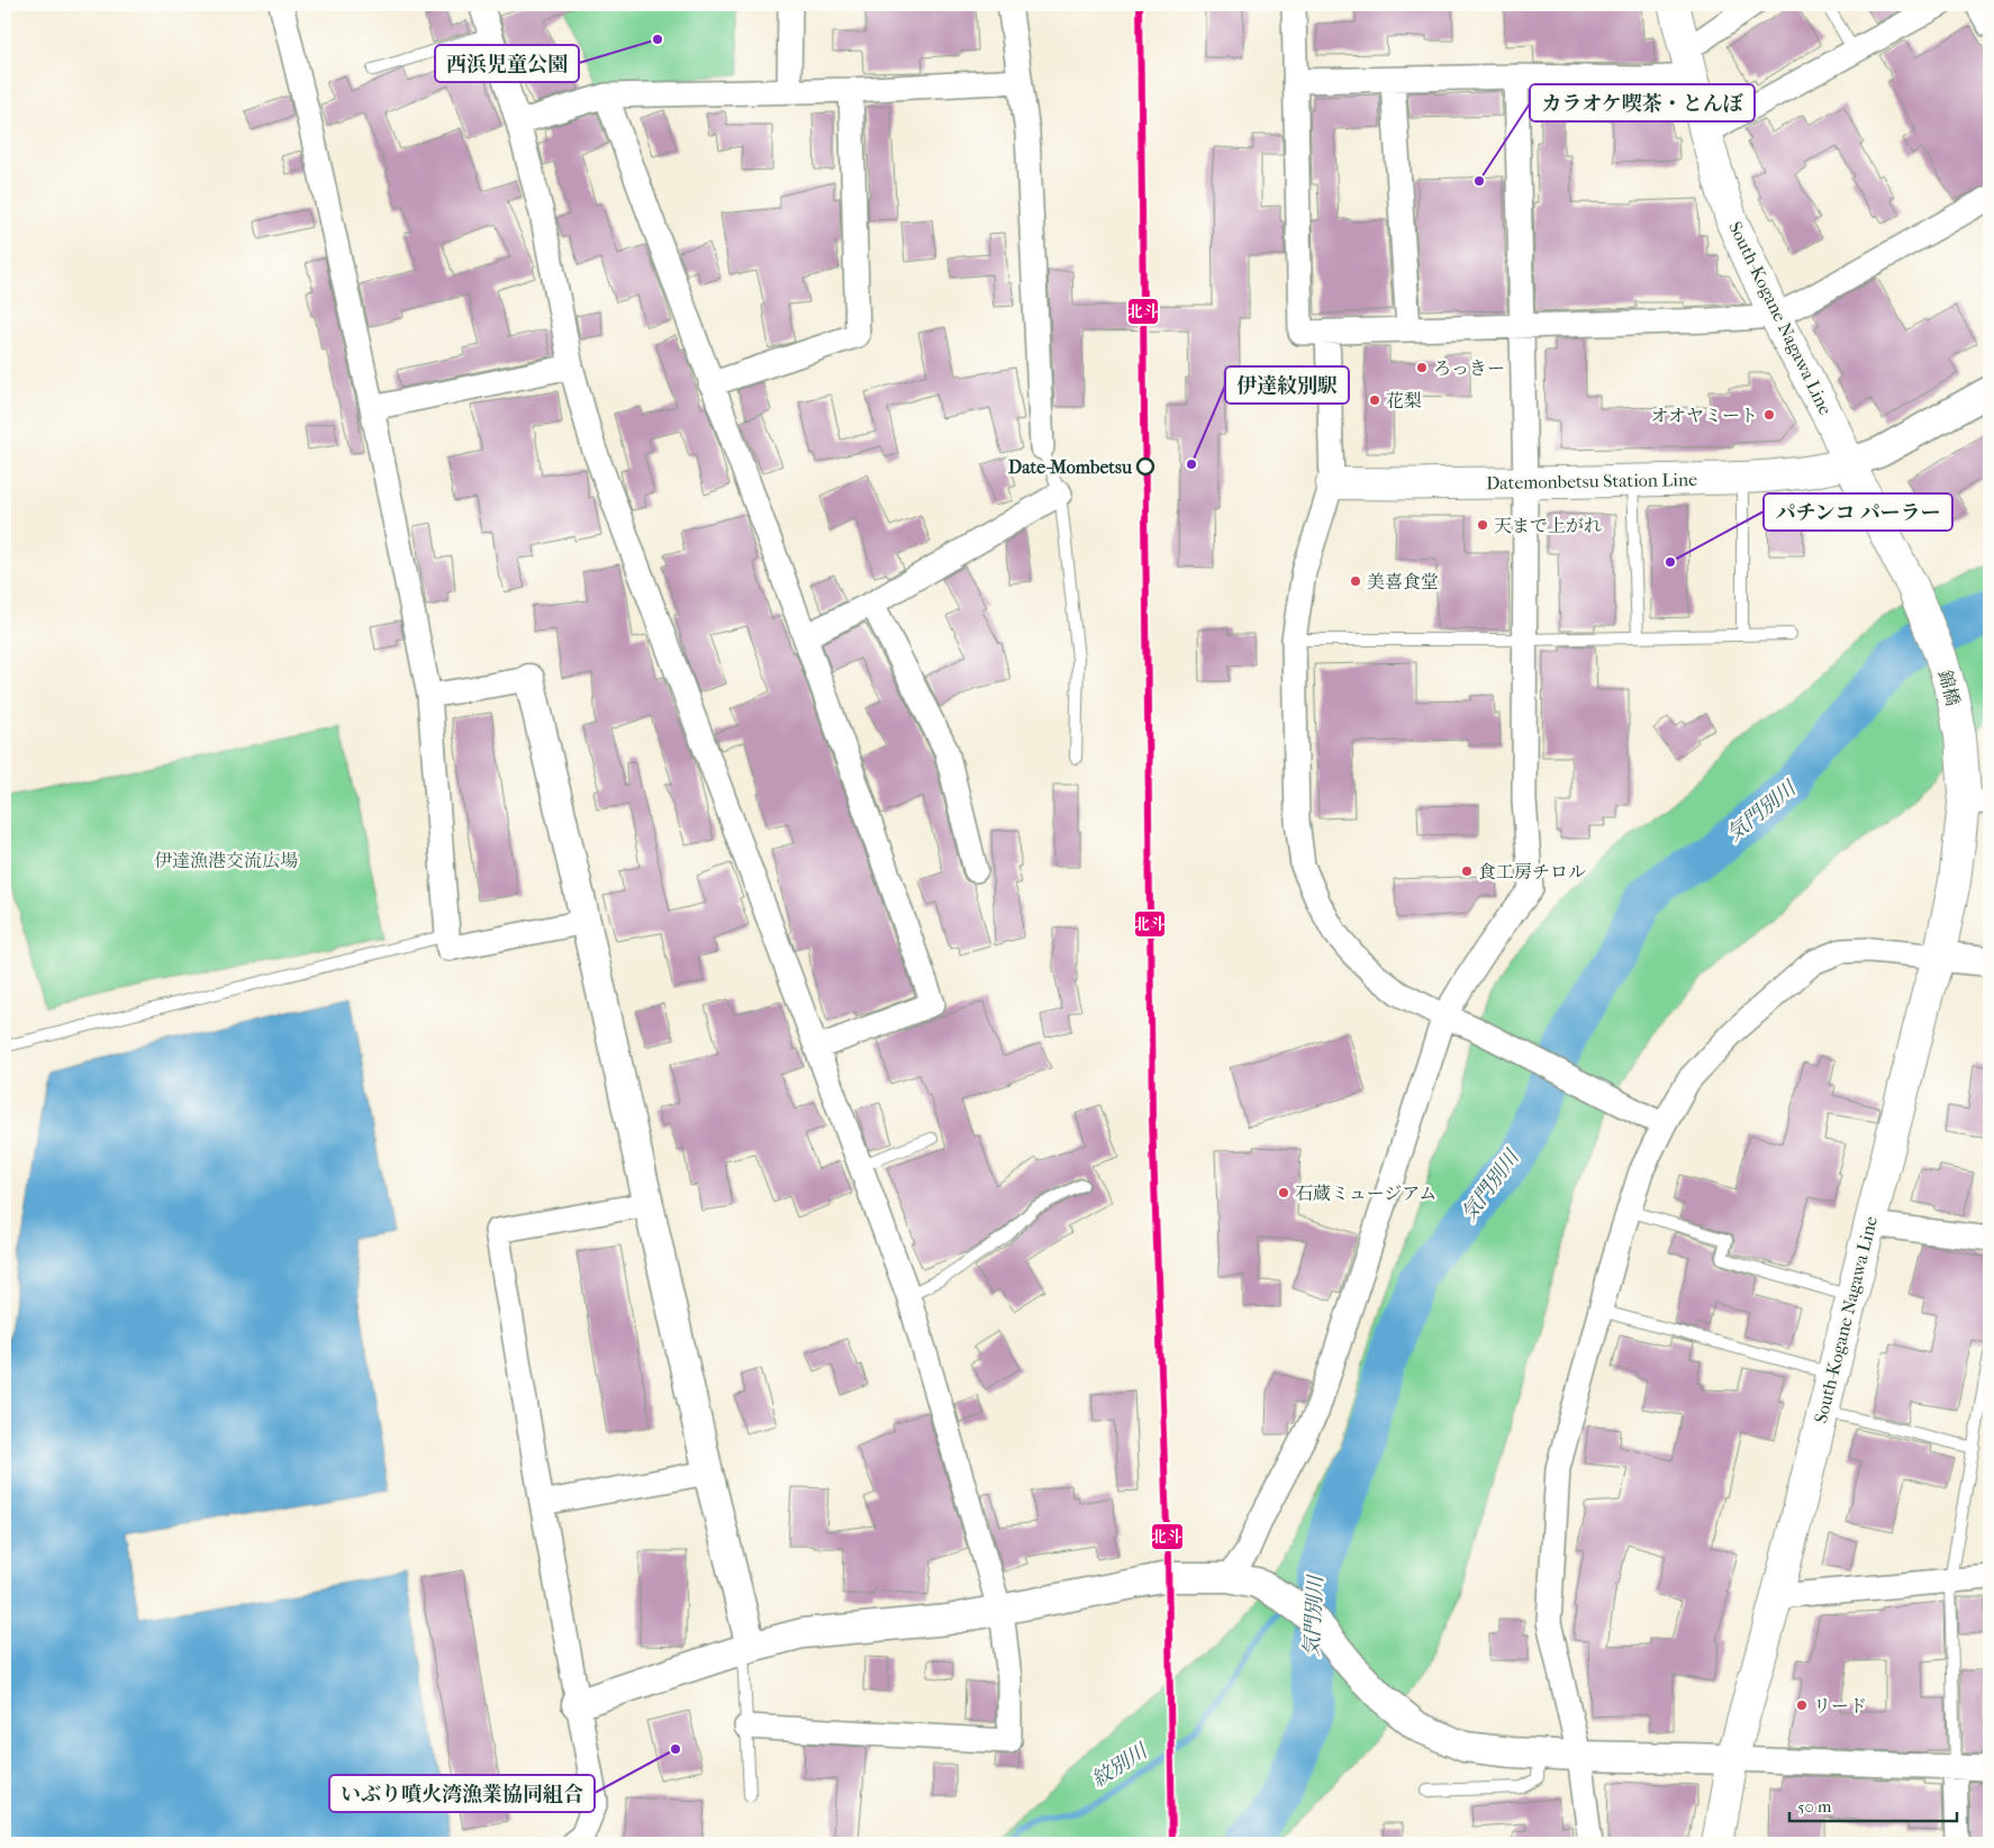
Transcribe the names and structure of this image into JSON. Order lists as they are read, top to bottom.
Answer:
{
  "streets": {
    "main road": ["South-Kogane Nagawa Line", "Datemonbetsu Station Line", "錦橋"]
  },
  "crossings": [
    ["South-Kogane Nagawa Line", "Datemonbetsu Station Line"],
    ["South-Kogane Nagawa Line", "錦橋"]
  ],
  "water": ["気門別川", "紋別川"],
  "parks": ["伊達漁港交流広場"],
  "places": [
    "西浜児童公園",
    "カラオケ喫茶・とんぼ",
    "ろっきー",
    "花梨",
    "オオヤミート",
    "伊達紋別駅",
    "Date-Mombetsu",
    "天まで上がれ",
    "パチンコ パーラー",
    "美喜食堂",
    "食工房チロル",
    "石蔵ミュージアム",
    "リード",
    "いぶり噴火湾漁業協同組合"
  ],
  "lines": ["transit line 北斗"],
  "scale_bar": "50 m"
}
